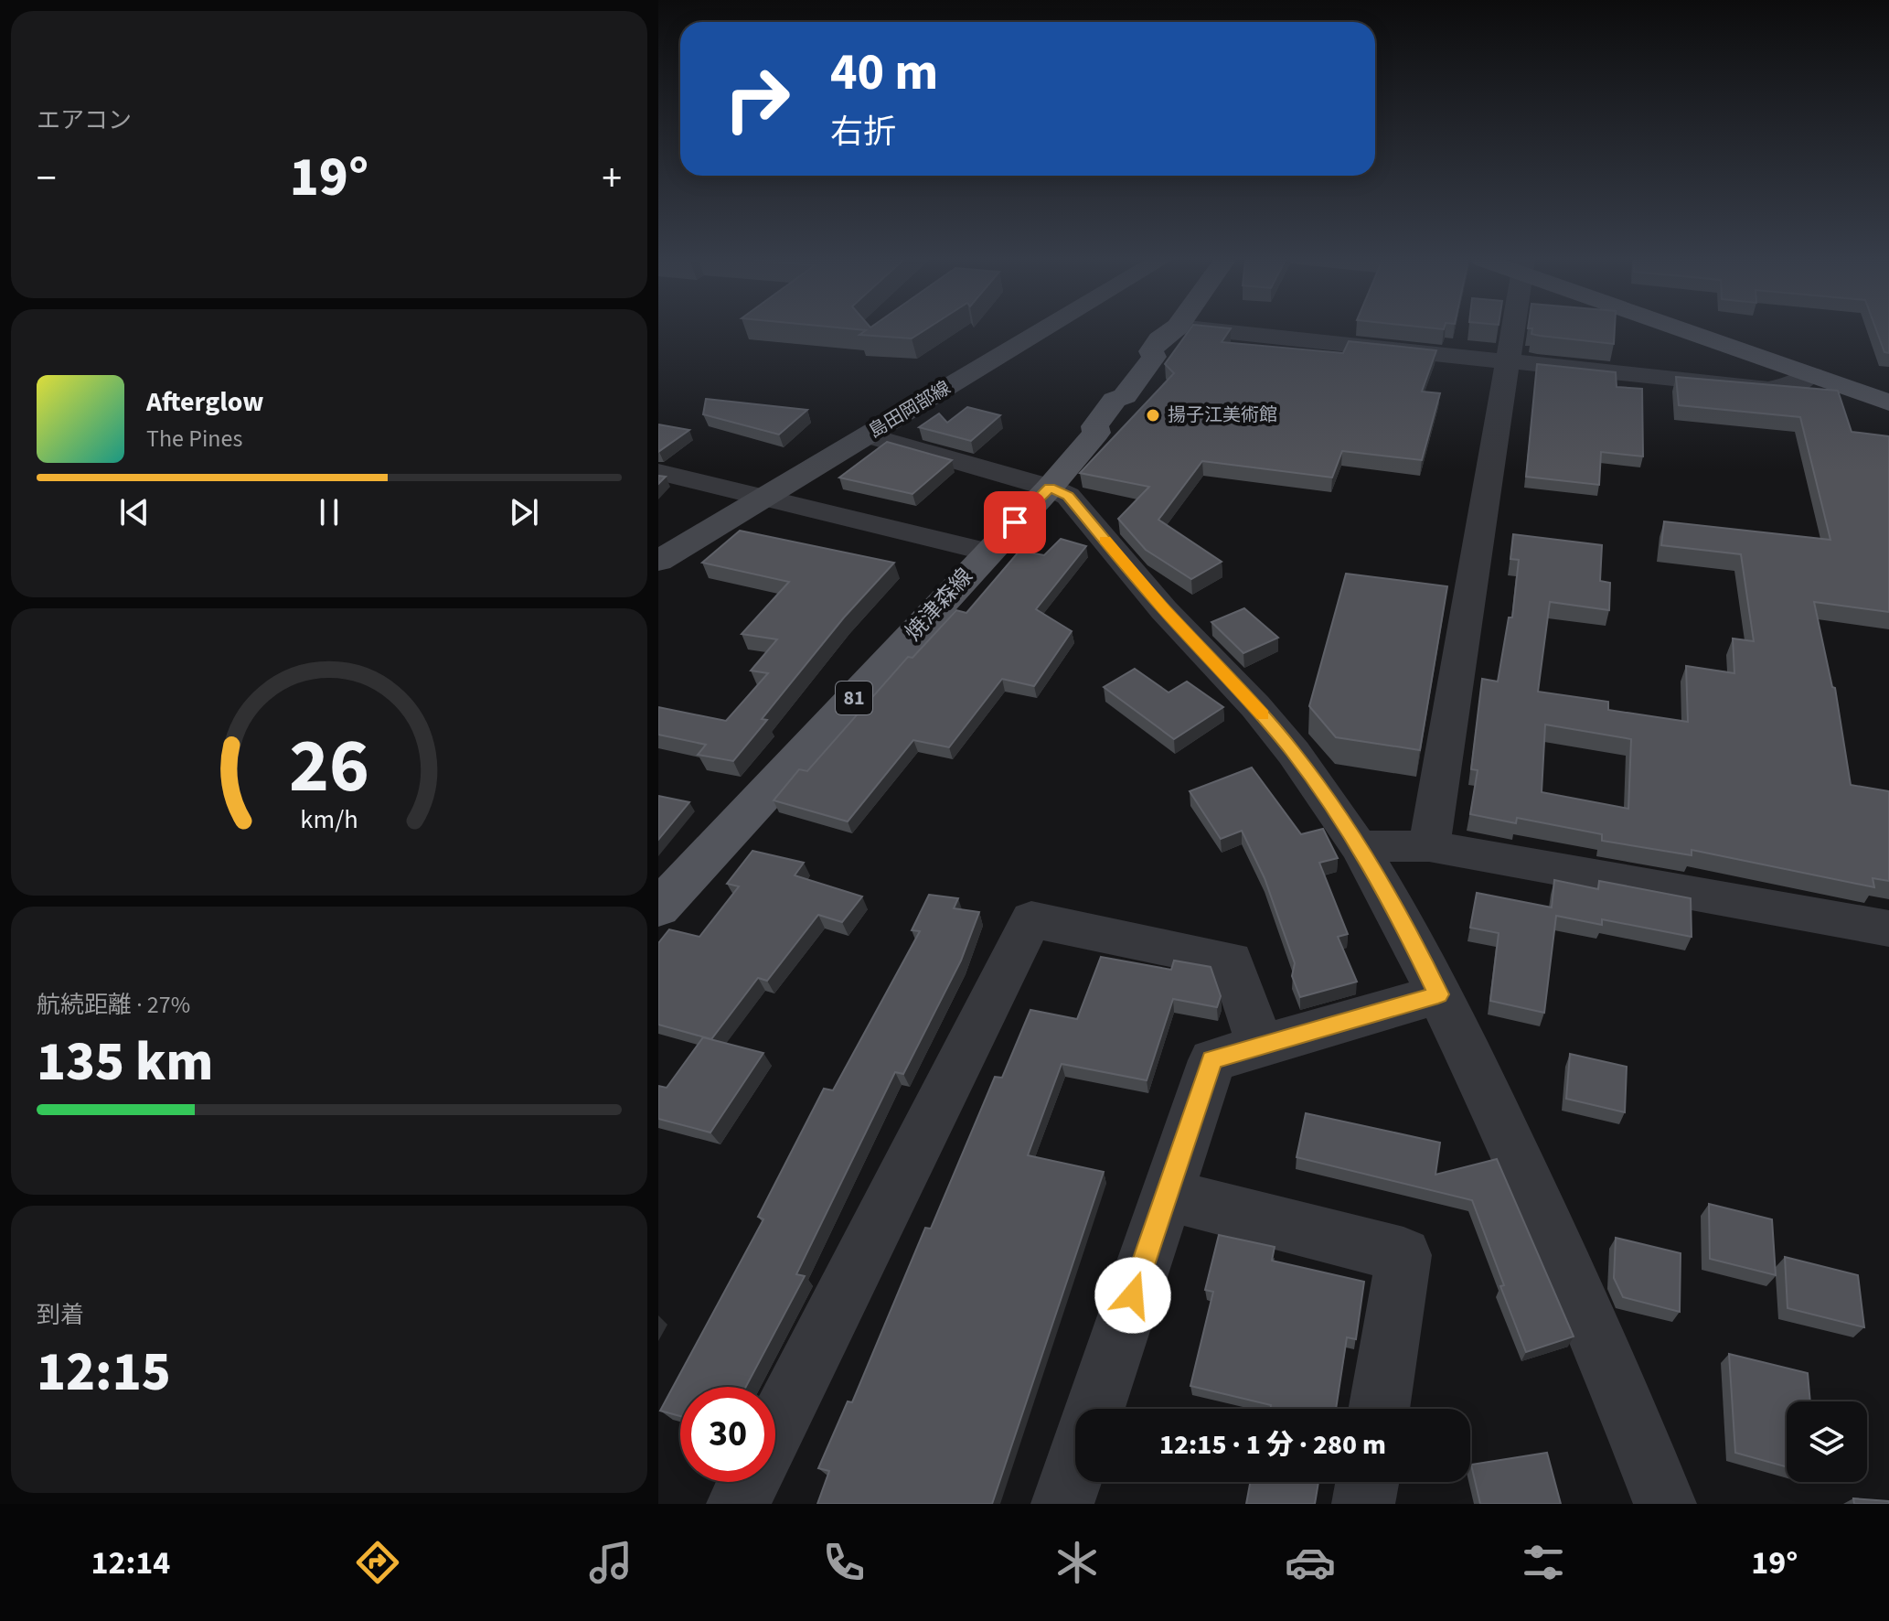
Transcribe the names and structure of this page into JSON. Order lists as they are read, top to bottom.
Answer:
{
  "streets": {
    "main road": ["島田岡部線", "焼津森線", "81"]
  },
  "places": ["揚子江美術館"],
  "page": {
    "tile": [
      "エアコン",
      ["航続距離 · 27%", "135 km"],
      ["到着", "12:15"]
    ],
    "turn": ["40 m", "右折"],
    "heat": ["−", "19°", "+"],
    "song": ["Afterglow", "The Pines"],
    "limit": "30",
    "trip": "12:15 · 1 分 · 280 m",
    "tabs": ["12:14", "19°"],
    "gauge": ["26", "km/h"]
  }
}
